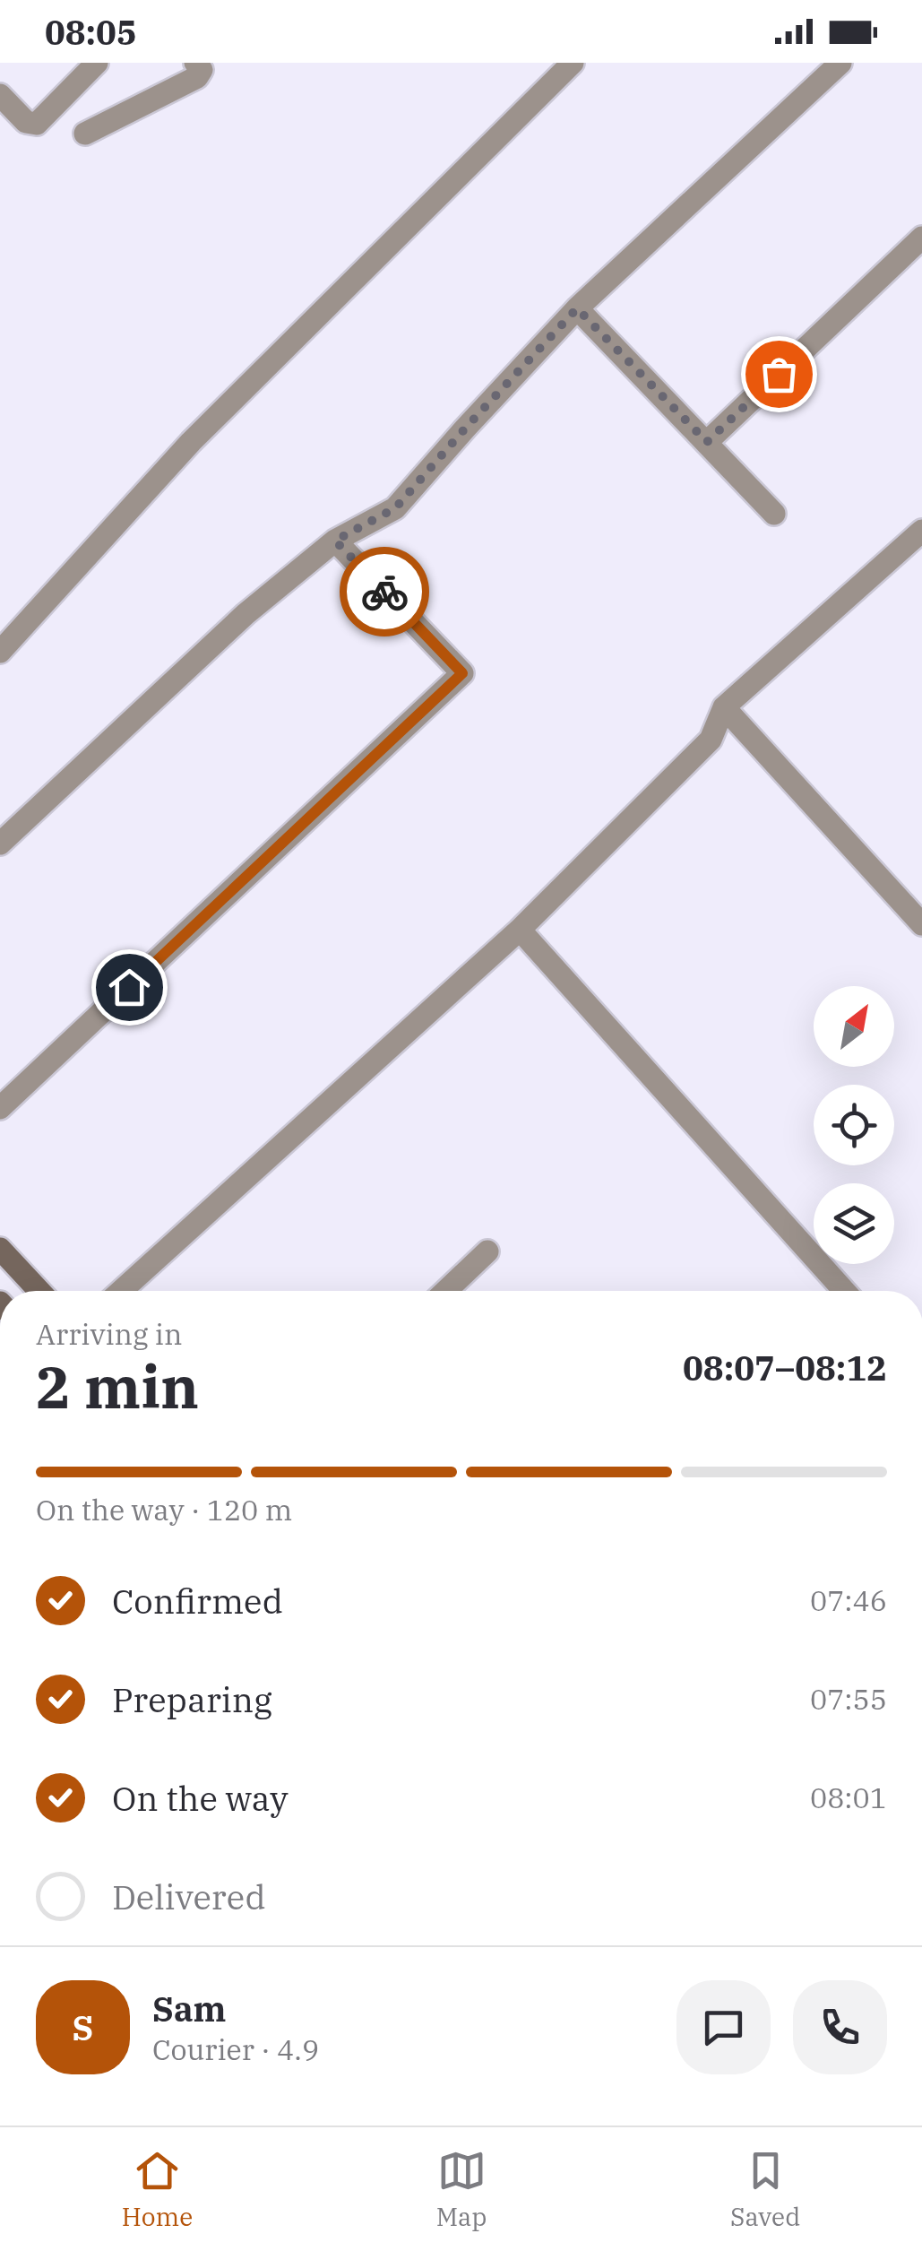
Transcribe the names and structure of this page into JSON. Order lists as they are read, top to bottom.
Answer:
{
  "north": "top right",
  "page": {
    "status": "08:05",
    "heading": ["2 min", "Arriving in", "08:07–08:12"],
    "panel": ["Sam", "Courier · 4.9"],
    "bar": "On the way · 120 m",
    "list": [
      ["Confirmed", "07:46"],
      ["Preparing", "07:55"],
      ["On the way", "08:01"],
      "Delivered"
    ],
    "round": "S",
    "tabs": ["Home", "Map", "Saved"]
  }
}
